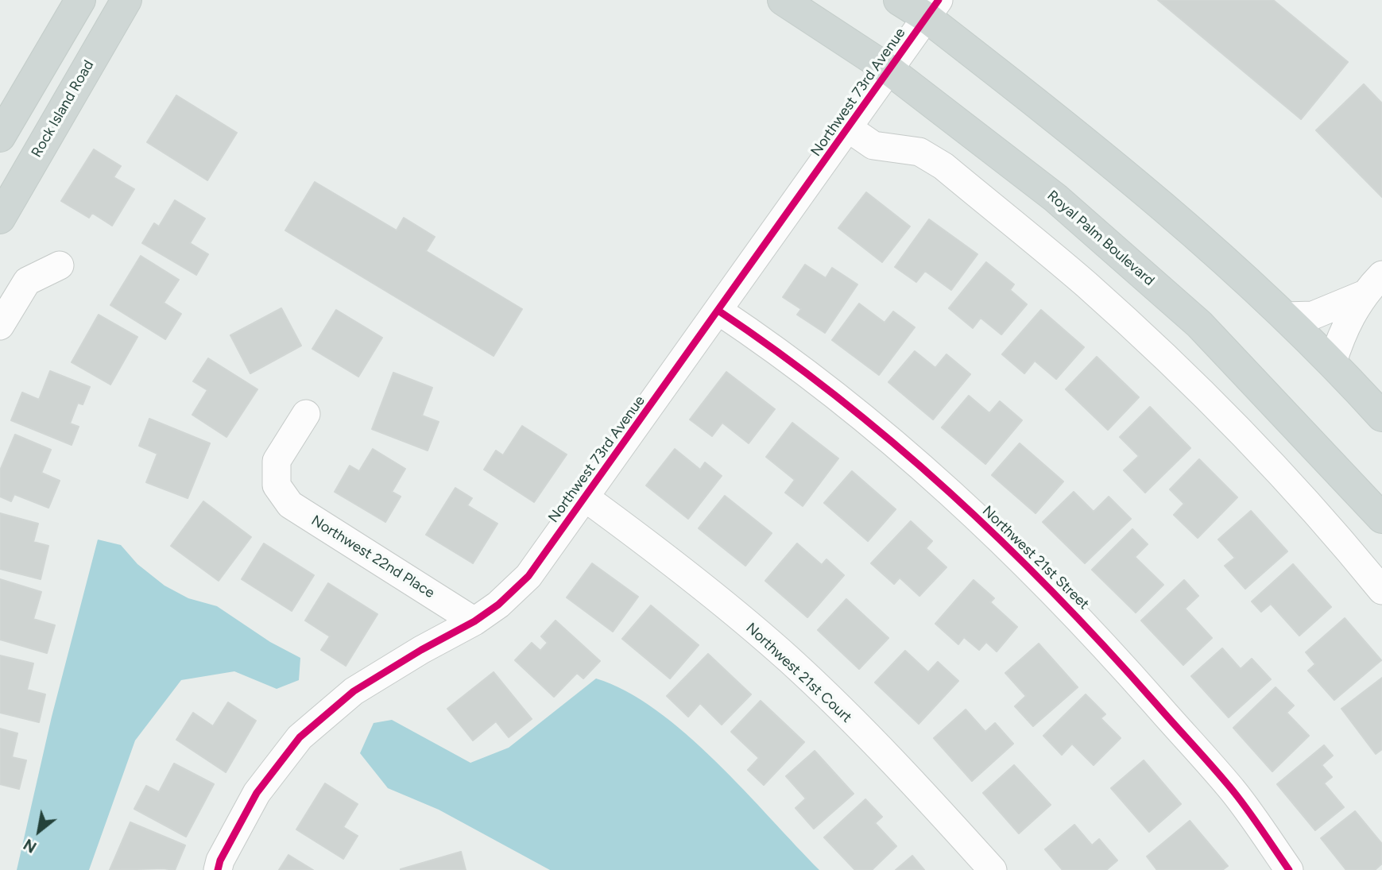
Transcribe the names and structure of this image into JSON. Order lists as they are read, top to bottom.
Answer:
{
  "streets": {
    "main road": ["Rock Island Road", "Royal Palm Boulevard"],
    "street": [
      "Northwest 73rd Avenue",
      "Northwest 22nd Place",
      "Northwest 21st Street",
      "Northwest 21st Court"
    ]
  },
  "crossings": [
    ["Northwest 73rd Avenue", "Royal Palm Boulevard"],
    ["Northwest 73rd Avenue", "Northwest 22nd Place"],
    ["Northwest 73rd Avenue", "Northwest 21st Street"],
    ["Northwest 73rd Avenue", "Northwest 21st Court"]
  ],
  "north": "bottom left"
}
